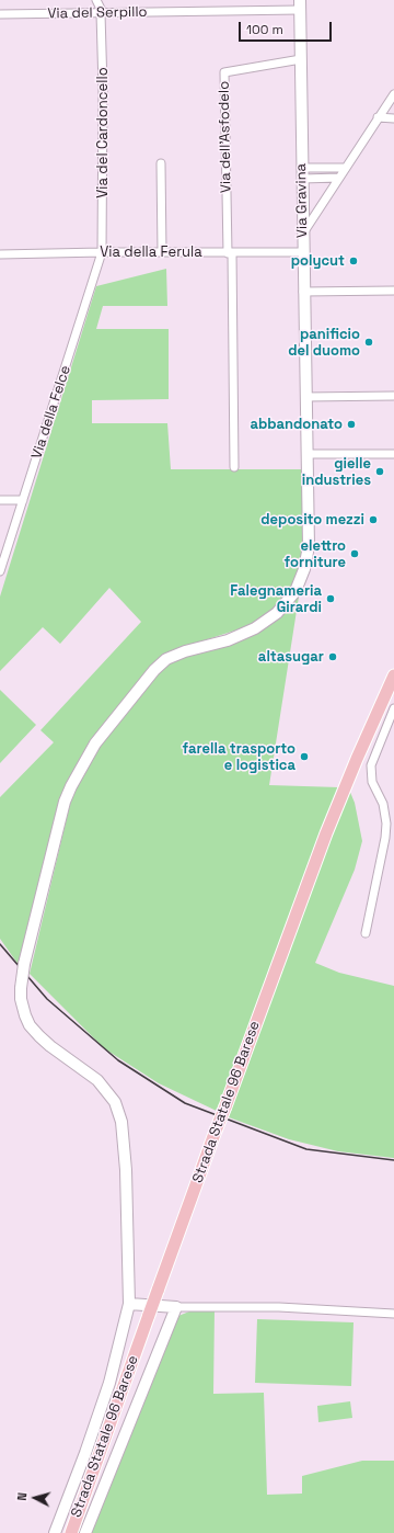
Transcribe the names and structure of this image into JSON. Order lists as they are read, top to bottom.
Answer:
{
  "streets": {
    "main road": ["Via Gravina", "Strada Statale 96 Barese"],
    "street": [
      "Via del Serpillo",
      "Via del Cardoncello",
      "Via dell'Asfodelo",
      "Via della Ferula",
      "Via della Felce"
    ]
  },
  "crossings": [
    ["Via del Serpillo", "Via del Cardoncello"],
    ["Via del Serpillo", "Via Gravina"],
    ["Via del Cardoncello", "Via della Ferula"],
    ["Via del Cardoncello", "Via della Felce"],
    ["Via dell'Asfodelo", "Via Gravina"],
    ["Via dell'Asfodelo", "Via della Ferula"],
    ["Via Gravina", "Via della Ferula"],
    ["Via della Ferula", "Via della Felce"]
  ],
  "places": [
    "polycut",
    "panificio del duomo",
    "abbandonato",
    "gielle industries",
    "deposito mezzi",
    "elettro forniture",
    "Falegnameria Girardi",
    "altasugar",
    "farella trasporto e logistica"
  ],
  "scale_bar": "100 m",
  "north": "left"
}
